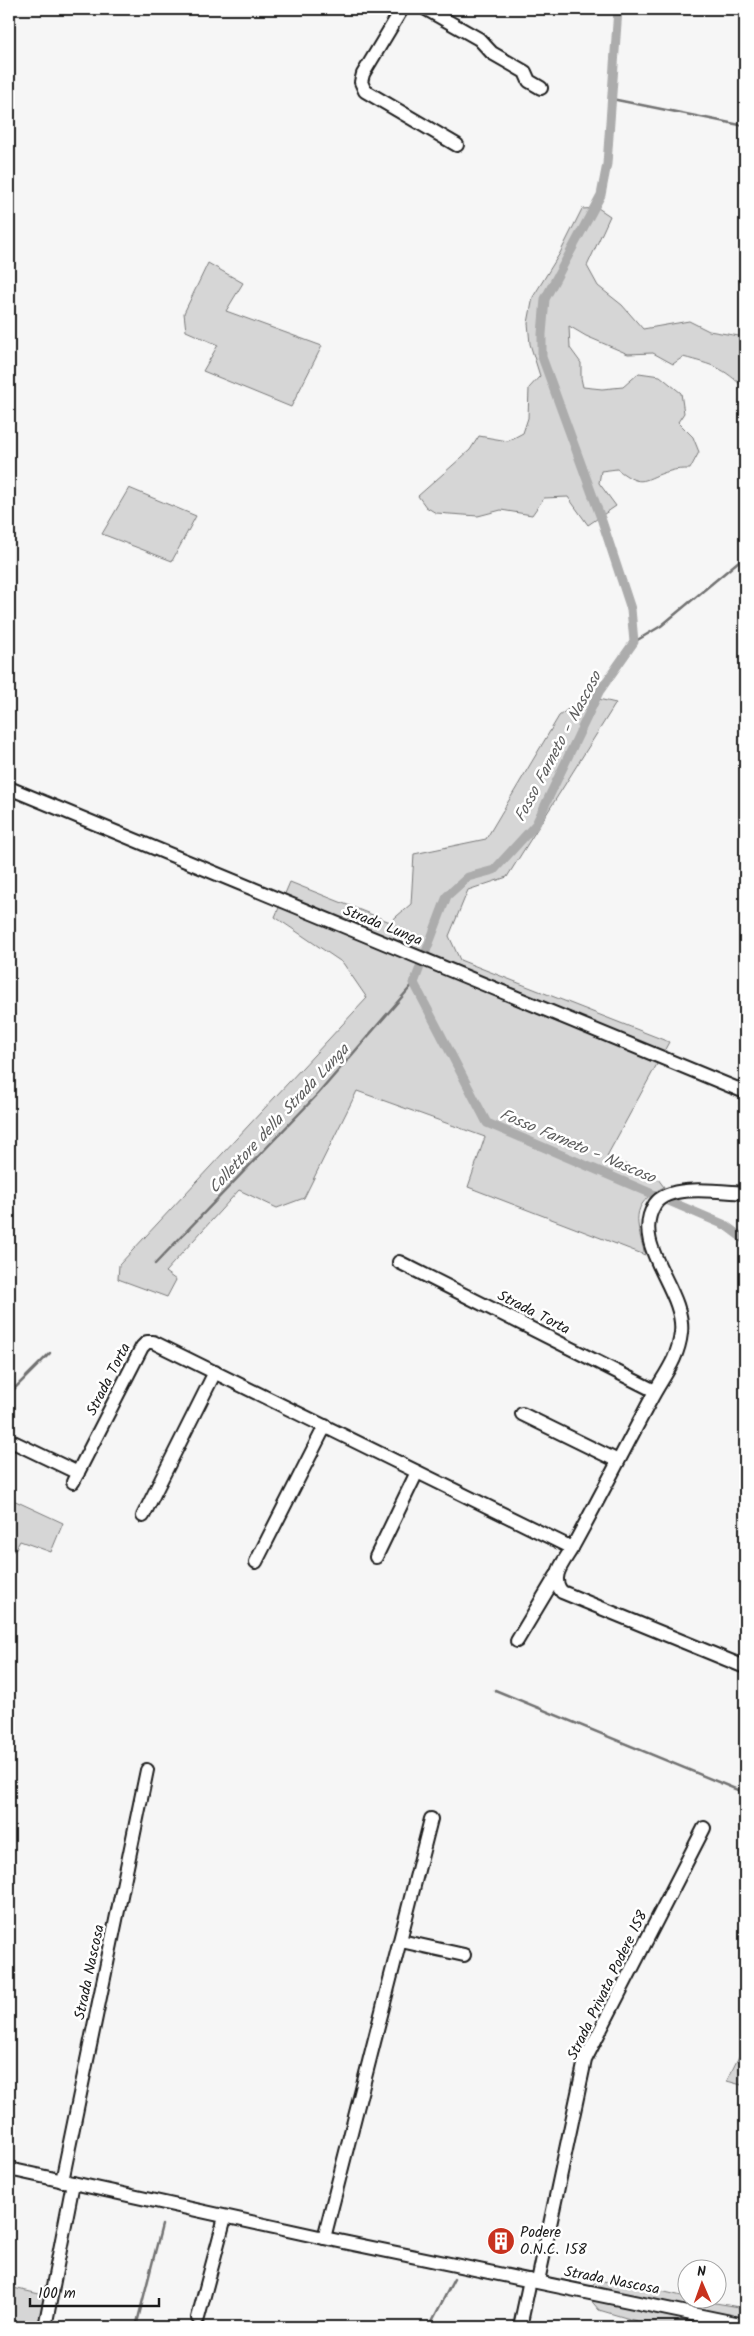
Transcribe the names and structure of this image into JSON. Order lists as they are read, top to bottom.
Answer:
{
  "streets": {
    "street": [
      "Strada Lunga",
      "Strada Torta",
      "Strada Nascosa",
      "Strada Privata Podere 158"
    ]
  },
  "crossings": [
    ["Strada Nascosa", "Strada Privata Podere 158"]
  ],
  "water": ["Fosso Farneto - Nascoso", "Collettore della Strada Lunga"],
  "places": {
    "building": ["Podere O.N.C. 158"]
  },
  "scale_bar": "100 m",
  "north": "top"
}
